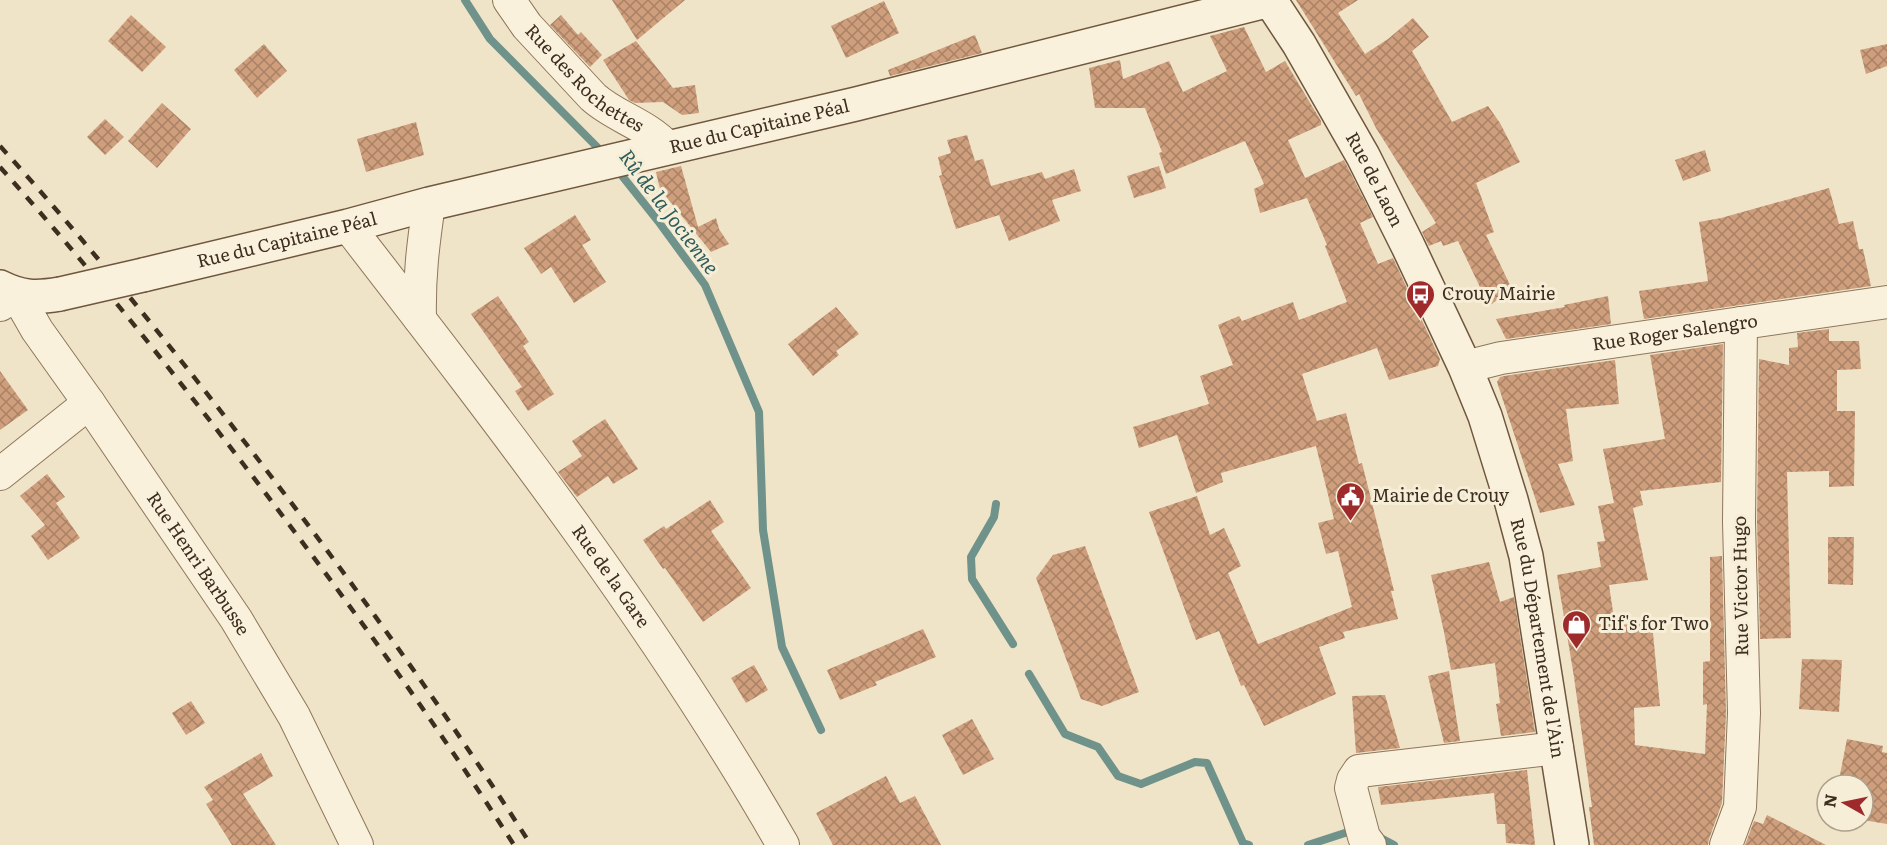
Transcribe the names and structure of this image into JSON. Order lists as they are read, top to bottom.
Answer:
{
  "streets": {
    "street": [
      "Rue des Rochettes",
      "Rue du Capitaine Péal",
      "Rue de Laon",
      "Rue Roger Salengro",
      "Rue Henri Barbusse",
      "Rue de la Gare",
      "Rue Victor Hugo",
      "Rue du Département de l'Ain"
    ]
  },
  "crossings": [
    ["Rue des Rochettes", "Rue du Capitaine Péal"],
    ["Rue du Capitaine Péal", "Rue de Laon"],
    ["Rue du Capitaine Péal", "Rue Henri Barbusse"],
    ["Rue du Capitaine Péal", "Rue de la Gare"],
    ["Rue de Laon", "Rue Roger Salengro"],
    ["Rue de Laon", "Rue du Département de l'Ain"],
    ["Rue Roger Salengro", "Rue Victor Hugo"],
    ["Rue Roger Salengro", "Rue du Département de l'Ain"]
  ],
  "water": ["Rû de la Jocienne"],
  "places": {
    "bus stop": ["Crouy Mairie"],
    "public building": ["Mairie de Crouy"],
    "shop": ["Tif's for Two"]
  },
  "north": "left"
}
